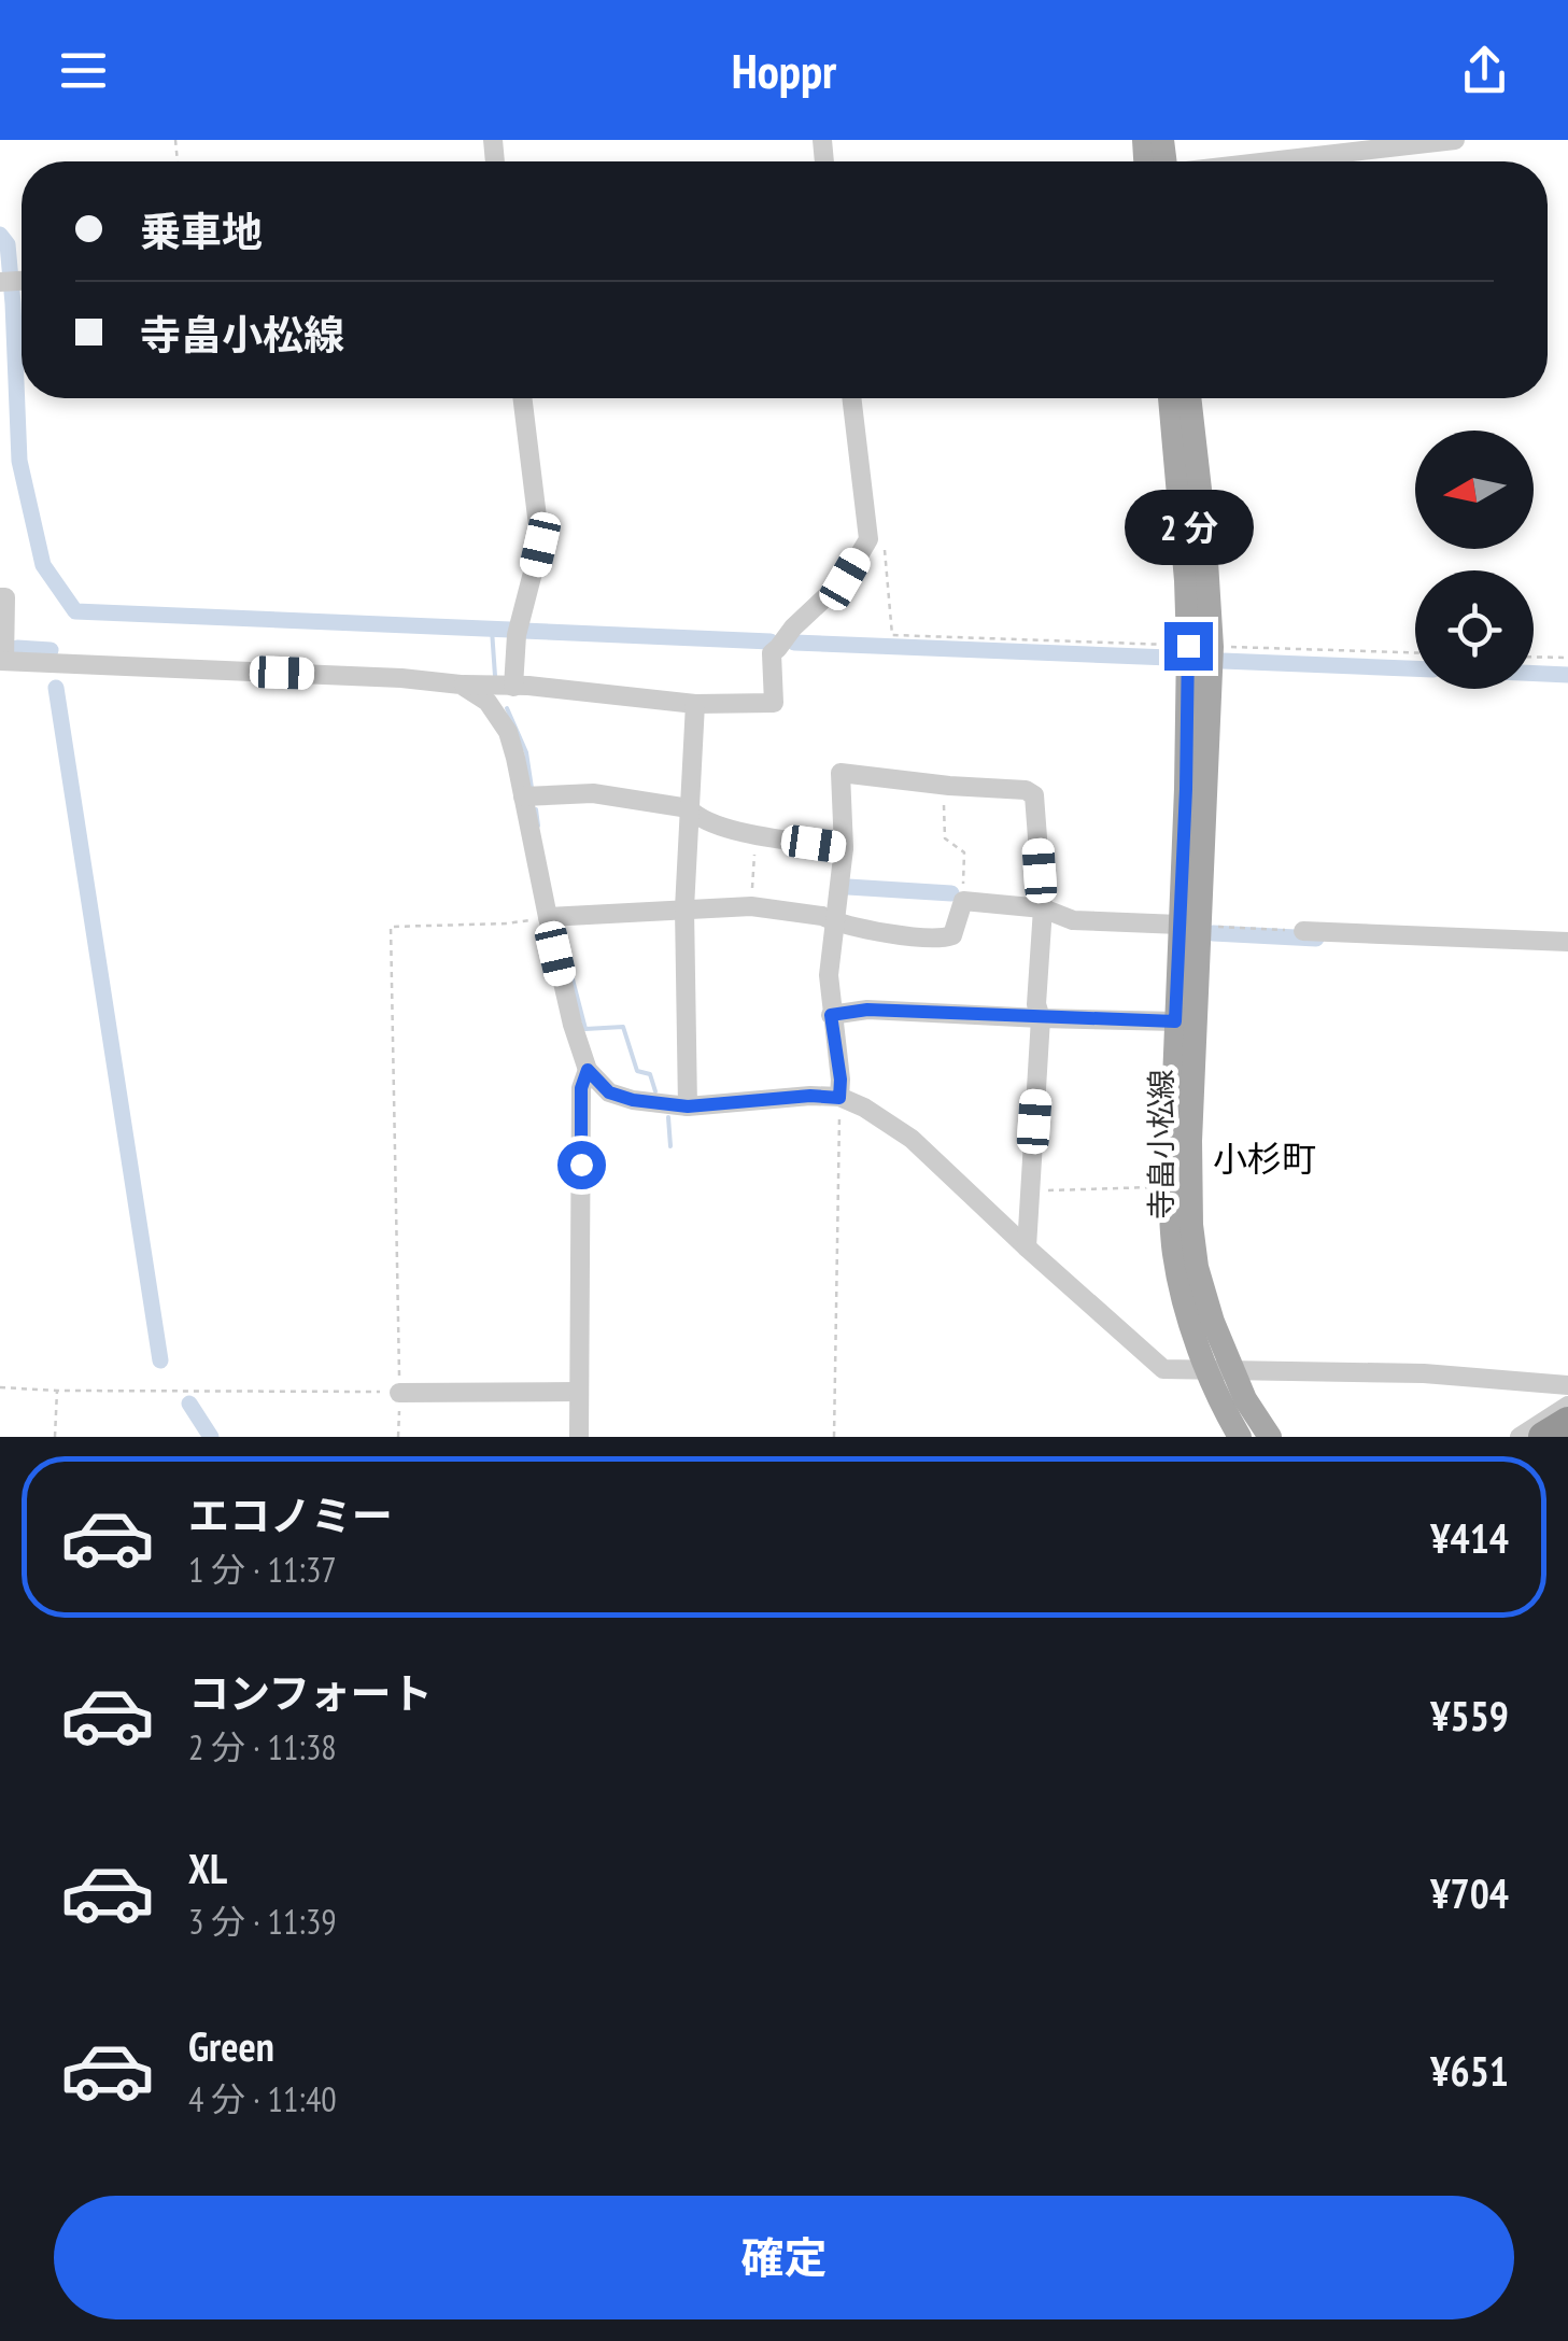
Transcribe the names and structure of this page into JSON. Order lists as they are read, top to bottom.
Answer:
{
  "streets": {
    "main road": ["寺畠小松線"]
  },
  "districts": ["小杉町"],
  "north": "left",
  "page": {
    "header": "Hoppr",
    "banner": ["乗車地", "寺畠小松線"],
    "bubble": "2 分",
    "list": [
      {
        "name": "エコノミー",
        "note": "1 分 · 11:37",
        "value": "¥414"
      },
      {
        "name": "コンフォート",
        "note": "2 分 · 11:38",
        "value": "¥559"
      },
      {
        "name": "XL",
        "note": "3 分 · 11:39",
        "value": "¥704"
      },
      {
        "name": "Green",
        "note": "4 分 · 11:40",
        "value": "¥651"
      }
    ],
    "buttons": "確定"
  }
}
